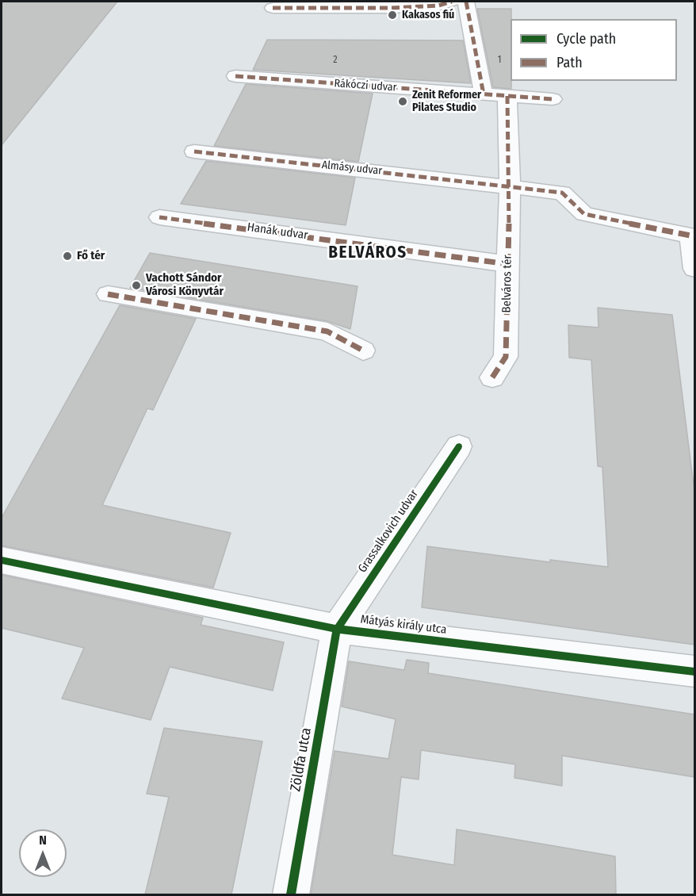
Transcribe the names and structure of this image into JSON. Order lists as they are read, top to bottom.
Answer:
{
  "streets": {
    "street": [
      "Rákóczi udvar",
      "Almásy udvar",
      "Hanák udvar",
      "Belváros tér",
      "Grassalkovich udvar",
      "Mátyás király utca",
      "Zöldfa utca"
    ]
  },
  "crossings": [
    ["Rákóczi udvar", "Belváros tér"],
    ["Almásy udvar", "Belváros tér"],
    ["Hanák udvar", "Belváros tér"],
    ["Grassalkovich udvar", "Mátyás király utca"],
    ["Grassalkovich udvar", "Zöldfa utca"],
    ["Mátyás király utca", "Zöldfa utca"]
  ],
  "districts": ["BELVÁROS"],
  "places": [
    "Kakasos fiú",
    "Zenit Reformer Pilates Studio",
    "Fő tér",
    "Vachott Sándor Városi Könyvtár"
  ],
  "house_numbers": ["2", "1"],
  "legend": ["Cycle path", "Path"],
  "north": "top"
}
